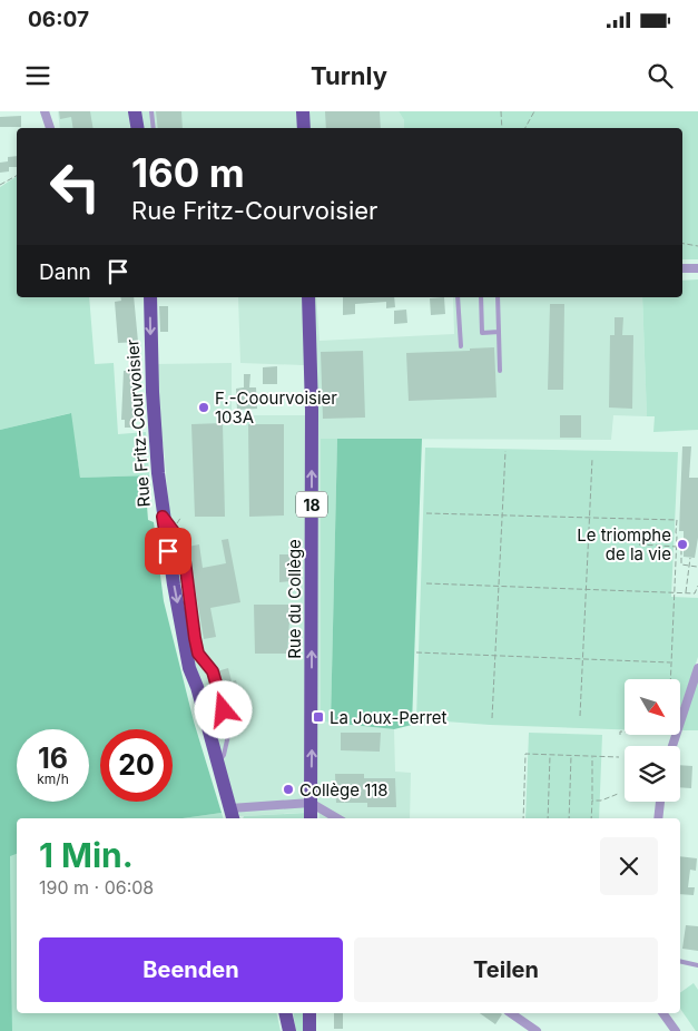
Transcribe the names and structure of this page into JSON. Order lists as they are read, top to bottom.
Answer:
{
  "streets": {
    "main road": ["Rue Fritz-Courvoisier", "18", "Rue du Collège"]
  },
  "crossings": [
    ["18", "Rue du Collège"]
  ],
  "one_way": ["Rue Fritz-Courvoisier", "Rue du Collège"],
  "places": {
    "other": ["F.-Coourvoisier 103A", "Le triomphe de la vie", "Collège 118"],
    "transit": ["La Joux-Perret"]
  },
  "north": "bottom right",
  "page": {
    "status": "06:07",
    "header": "Turnly",
    "turn": ["160 m", "Rue Fritz-Courvoisier"],
    "then": "Dann",
    "speed": "16 km/h",
    "limit": "20",
    "heading": ["1 Min.", "190 m · 06:08"],
    "buttons": ["Beenden", "Teilen"]
  }
}
